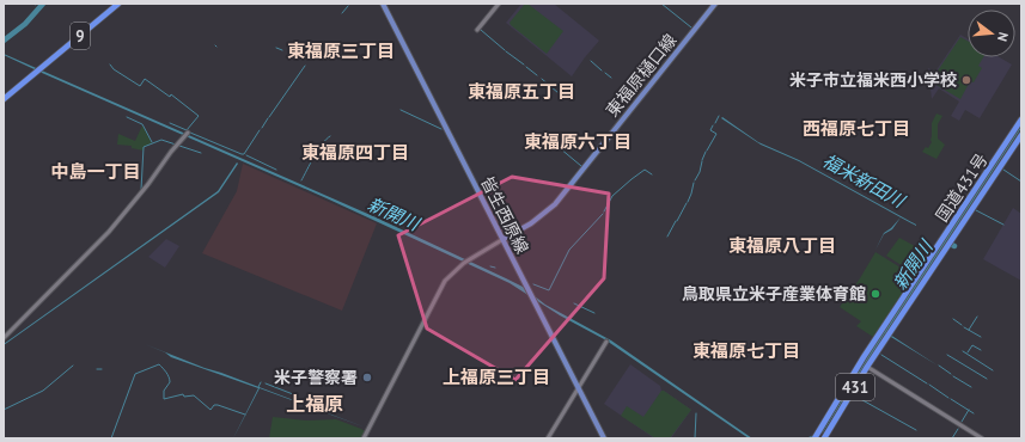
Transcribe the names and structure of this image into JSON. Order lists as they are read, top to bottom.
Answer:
{
  "streets": {
    "highway": ["9", "国道431号", "431"],
    "main road": ["東福原樋口線", "皆生西原線"]
  },
  "crossings": [
    ["東福原樋口線", "皆生西原線"]
  ],
  "districts": [
    "東福原三丁目",
    "東福原五丁目",
    "西福原七丁目",
    "東福原六丁目",
    "東福原四丁目",
    "中島一丁目",
    "東福原八丁目",
    "東福原七丁目",
    "上福原三丁目",
    "上福原"
  ],
  "water": ["福米新田川", "新開川"],
  "places": ["米子市立福米西小学校", "鳥取県立米子産業体育館", "米子警察署"],
  "north": "right"
}
